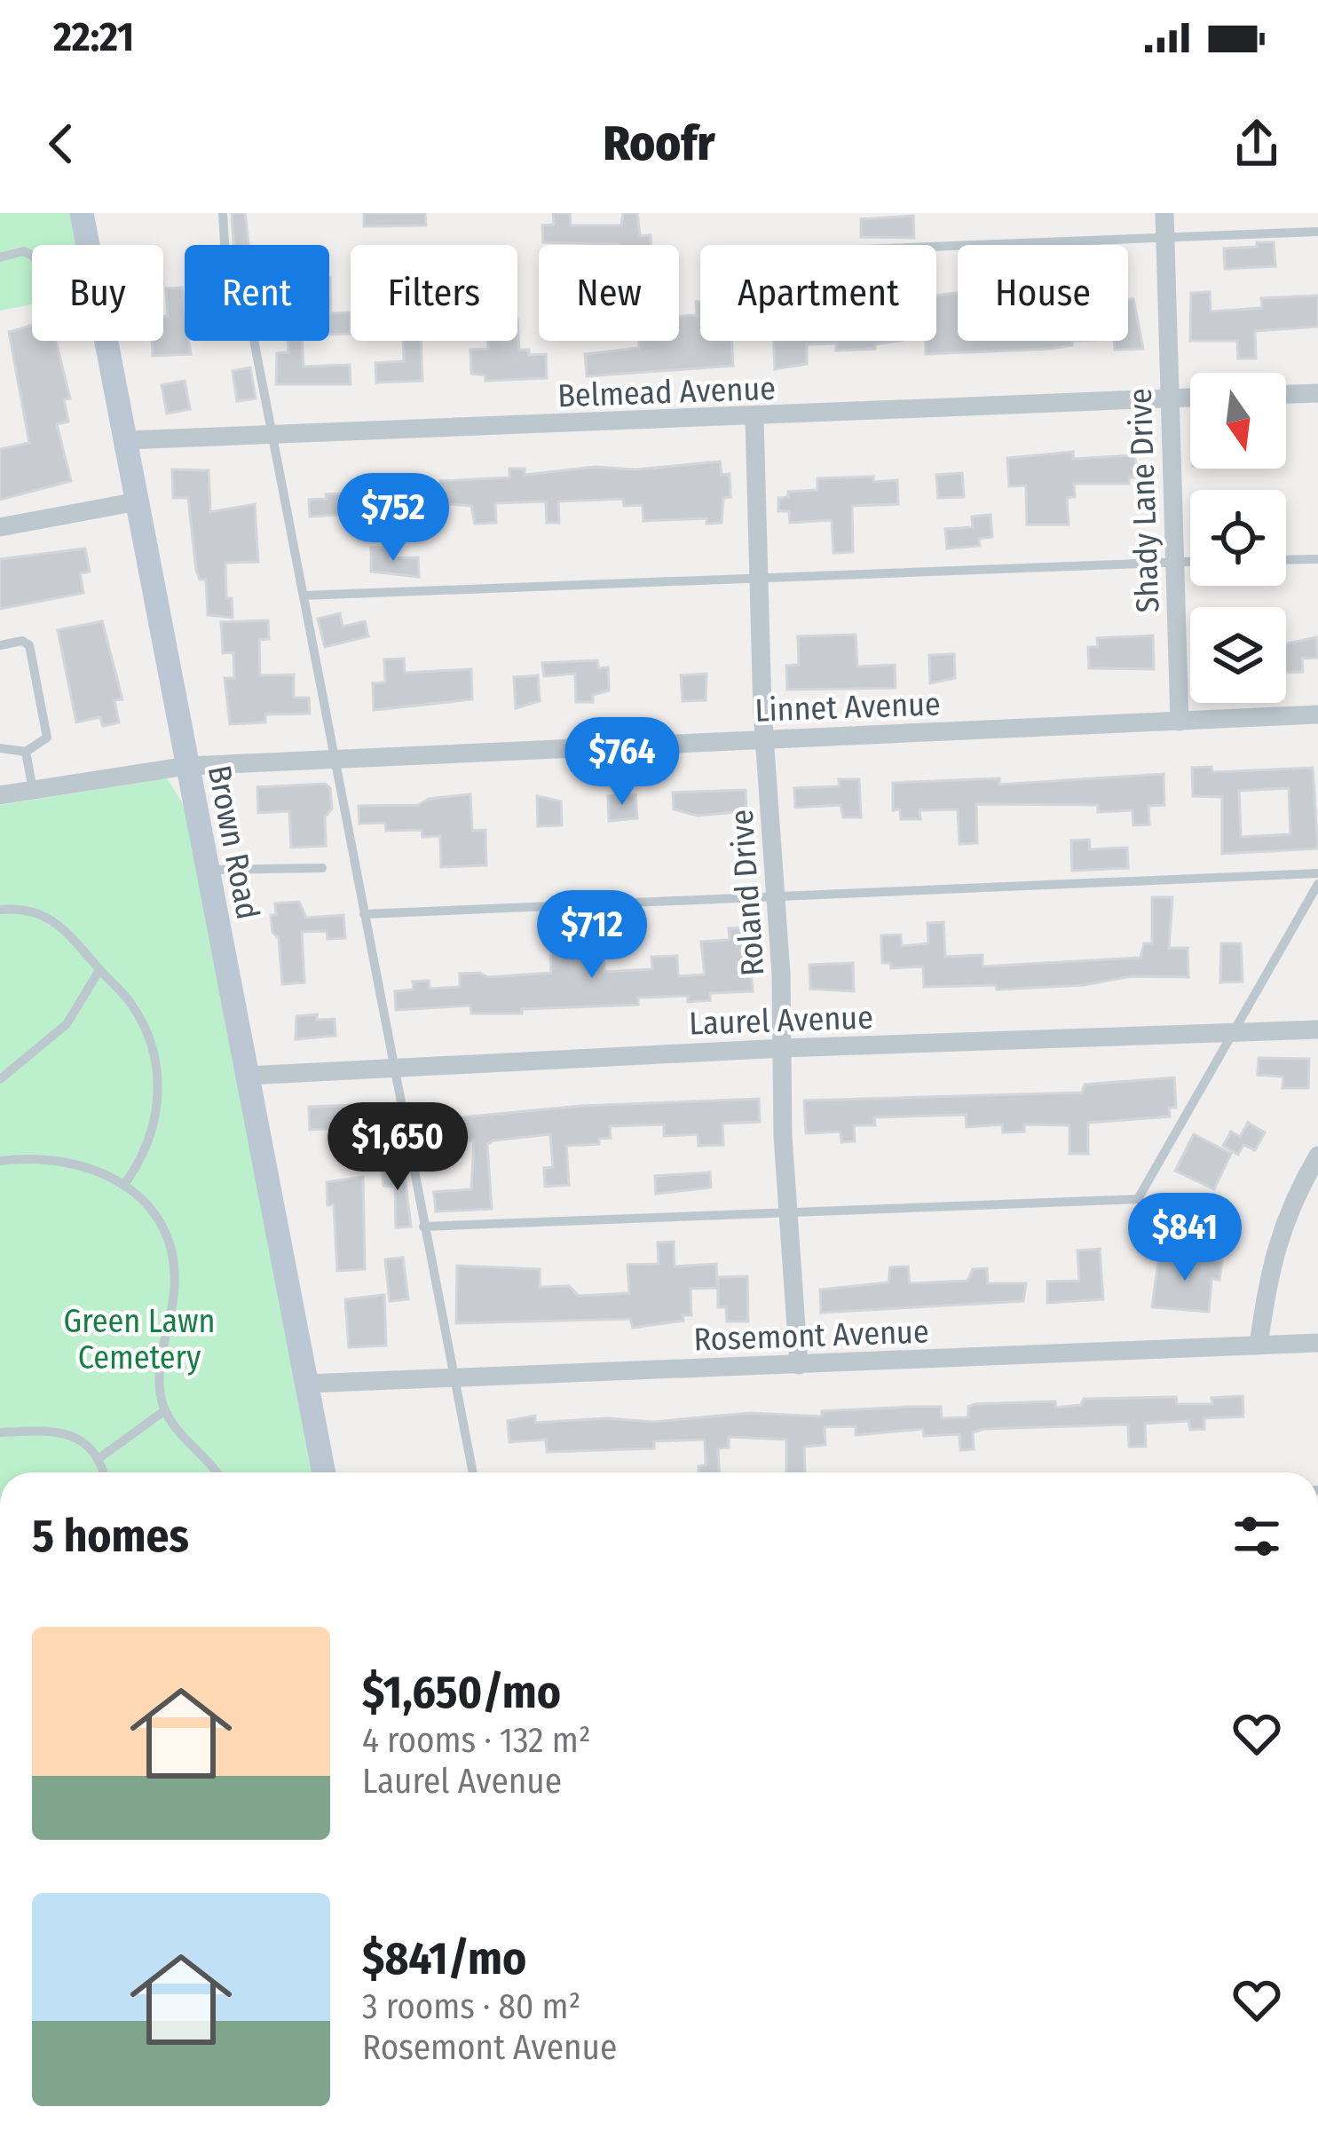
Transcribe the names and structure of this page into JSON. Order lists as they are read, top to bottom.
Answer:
{
  "streets": {
    "main road": ["Brown Road"],
    "street": [
      "Belmead Avenue",
      "Shady Lane Drive",
      "Linnet Avenue",
      "Roland Drive",
      "Laurel Avenue",
      "Rosemont Avenue"
    ]
  },
  "crossings": [
    ["Belmead Avenue", "Shady Lane Drive"],
    ["Belmead Avenue", "Brown Road"],
    ["Belmead Avenue", "Roland Drive"],
    ["Shady Lane Drive", "Linnet Avenue"],
    ["Linnet Avenue", "Brown Road"],
    ["Linnet Avenue", "Roland Drive"],
    ["Brown Road", "Laurel Avenue"],
    ["Brown Road", "Rosemont Avenue"],
    ["Roland Drive", "Laurel Avenue"],
    ["Roland Drive", "Rosemont Avenue"]
  ],
  "parks": ["Green Lawn Cemetery"],
  "north": "bottom",
  "page": {
    "status": "22:21",
    "header": "Roofr",
    "chip": [
      "Buy",
      "Rent",
      "Filters",
      "New",
      "Apartment",
      "House"
    ],
    "price": [
      "$752",
      "$764",
      "$712",
      "$1,650",
      "$841"
    ],
    "heading": "5 homes",
    "list": [
      {
        "name": "$1,650/mo",
        "note": "4 rooms · 132 m² · Laurel Avenue"
      },
      {
        "name": "$841/mo",
        "note": "3 rooms · 80 m² · Rosemont Avenue"
      }
    ]
  }
}
